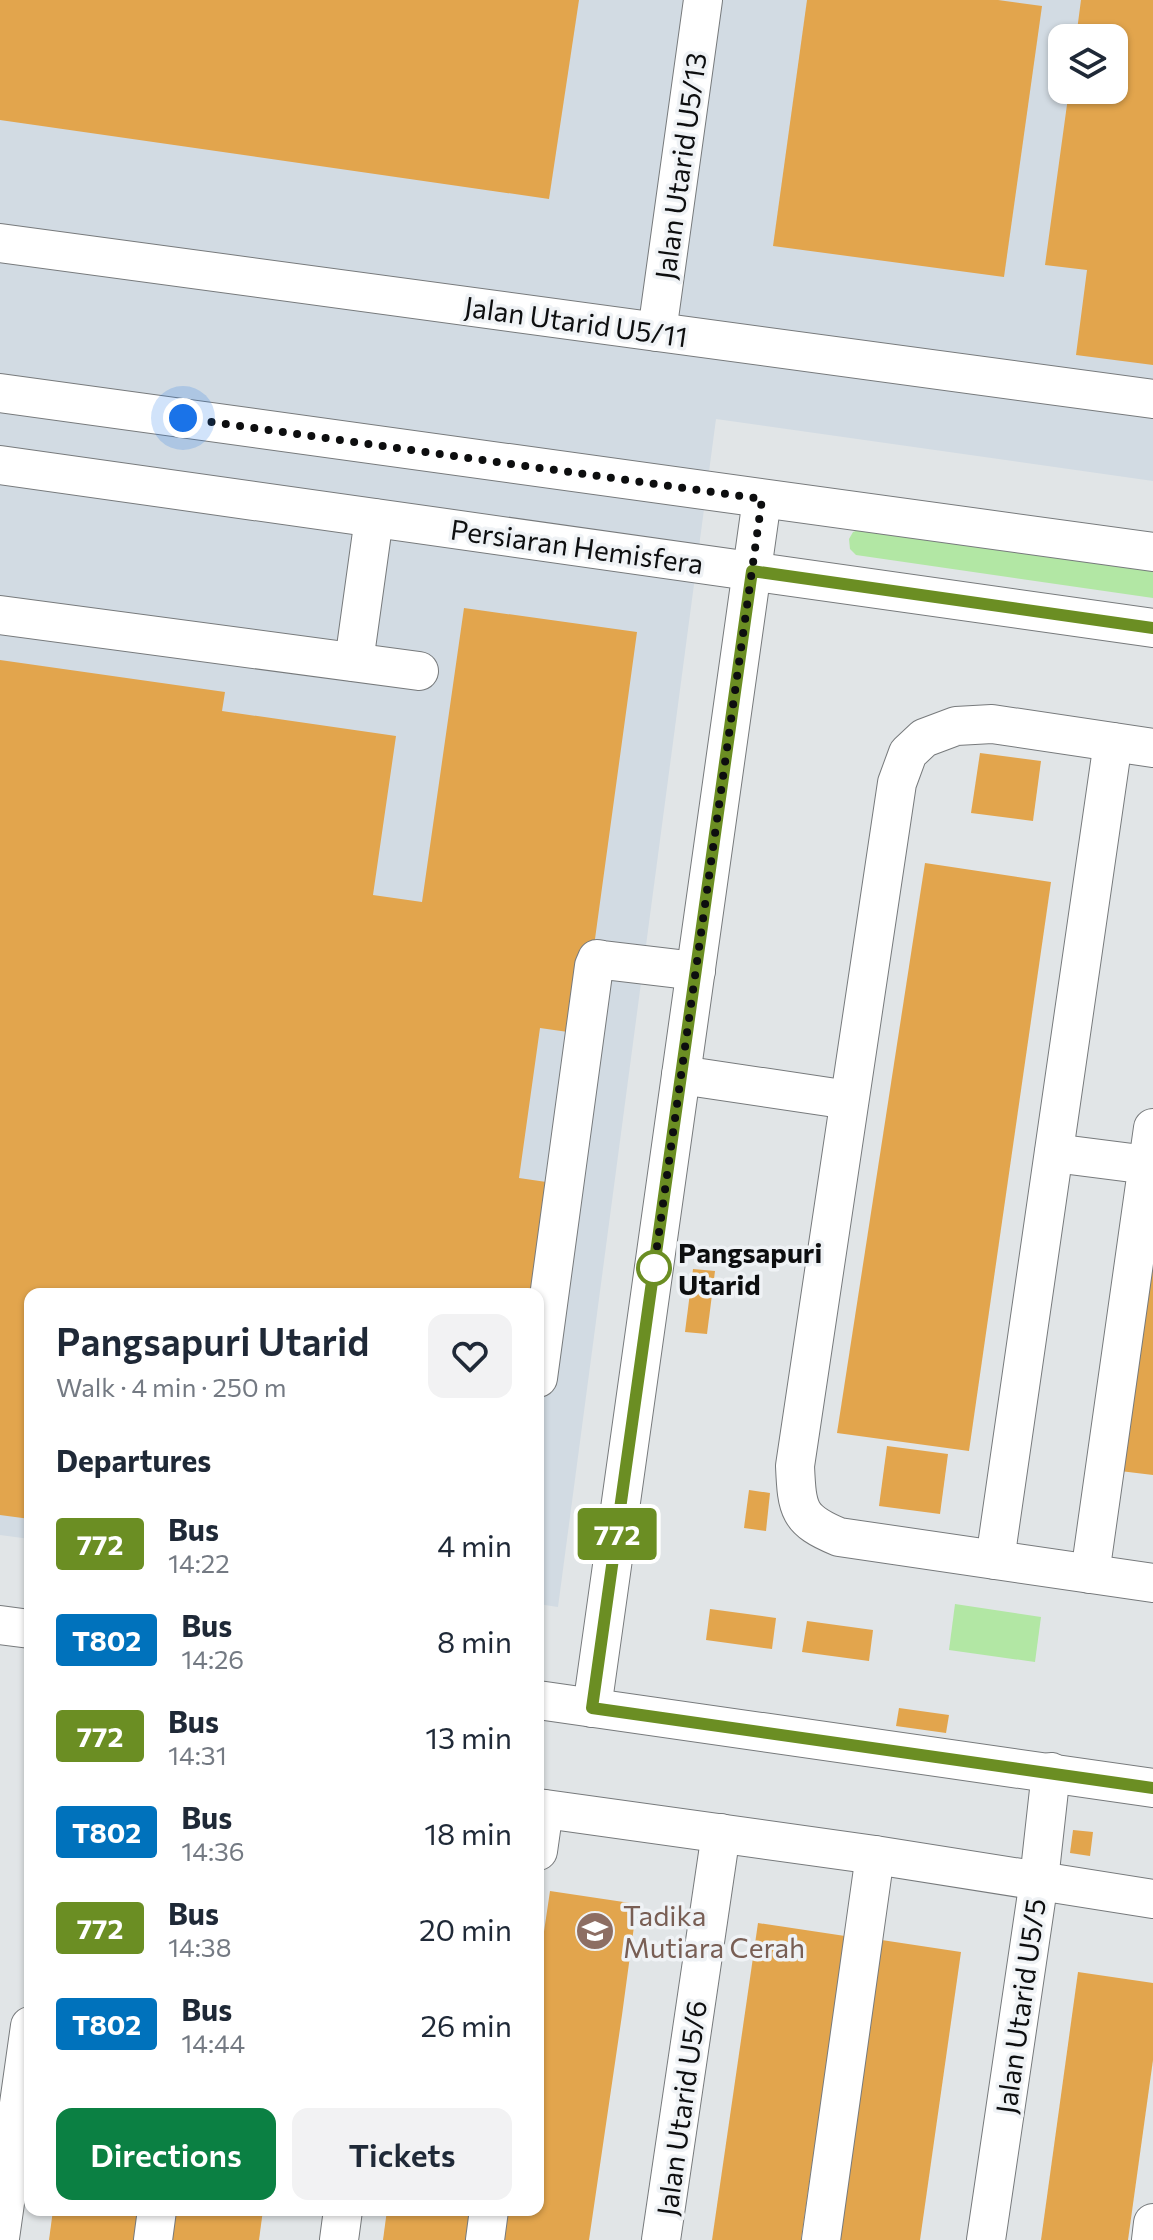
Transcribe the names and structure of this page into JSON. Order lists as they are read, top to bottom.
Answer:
{
  "streets": {
    "street": [
      "Jalan Utarid U5/13",
      "Jalan Utarid U5/11",
      "Persiaran Hemisfera",
      "Jalan Utarid U5/5",
      "Jalan Utarid U5/6"
    ]
  },
  "crossings": [
    ["Jalan Utarid U5/13", "Jalan Utarid U5/11"]
  ],
  "places": {
    "other": ["Pangsapuri Utarid"],
    "school or university": ["Tadika Mutiara Cerah"]
  },
  "lines": ["bus line 772"],
  "page": {
    "on_map": "772",
    "heading": [
      ["Pangsapuri Utarid", "Walk · 4 min · 250 m"],
      "Departures"
    ],
    "list": [
      {
        "mark": "772",
        "name": "Bus",
        "note": "14:22",
        "value": "4 min"
      },
      {
        "mark": "T802",
        "name": "Bus",
        "note": "14:26",
        "value": "8 min"
      },
      {
        "mark": "772",
        "name": "Bus",
        "note": "14:31",
        "value": "13 min"
      },
      {
        "mark": "T802",
        "name": "Bus",
        "note": "14:36",
        "value": "18 min"
      },
      {
        "mark": "772",
        "name": "Bus",
        "note": "14:38",
        "value": "20 min"
      },
      {
        "mark": "T802",
        "name": "Bus",
        "note": "14:44",
        "value": "26 min"
      }
    ],
    "buttons": ["Directions", "Tickets"]
  }
}
